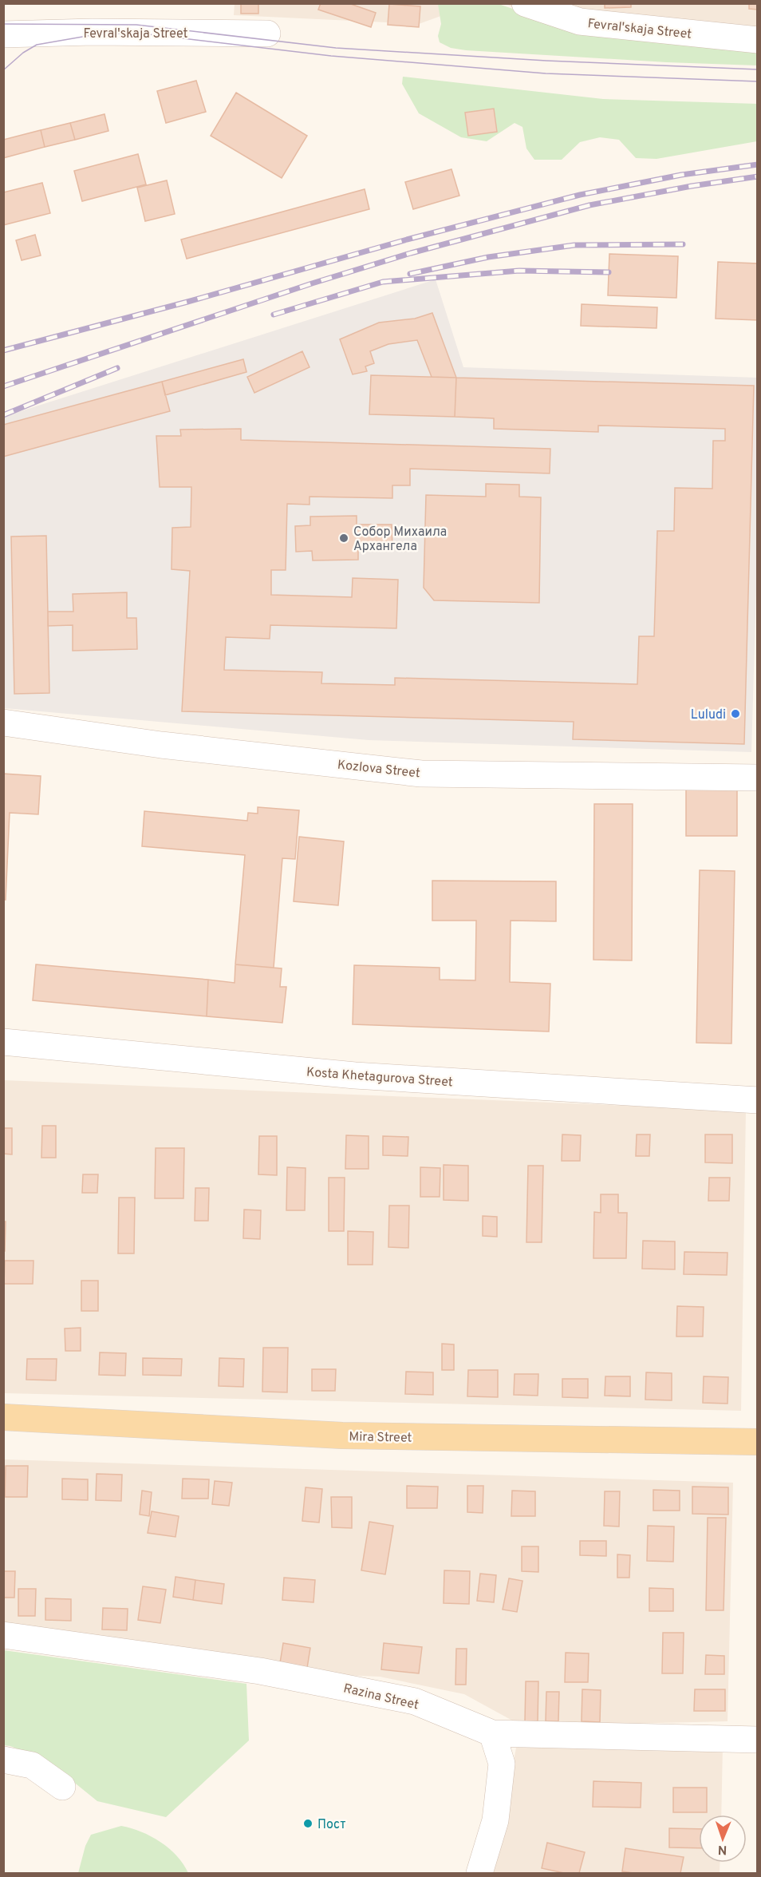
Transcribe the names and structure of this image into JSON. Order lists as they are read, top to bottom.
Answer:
{
  "streets": {
    "main road": ["Mira Street"],
    "street": [
      "Fevral'skaja Street",
      "Kozlova Street",
      "Kosta Khetagurova Street",
      "Razina Street"
    ]
  },
  "places": ["Собор Михаила Архангела", "Luludi", "Пост"],
  "north": "bottom"
}
